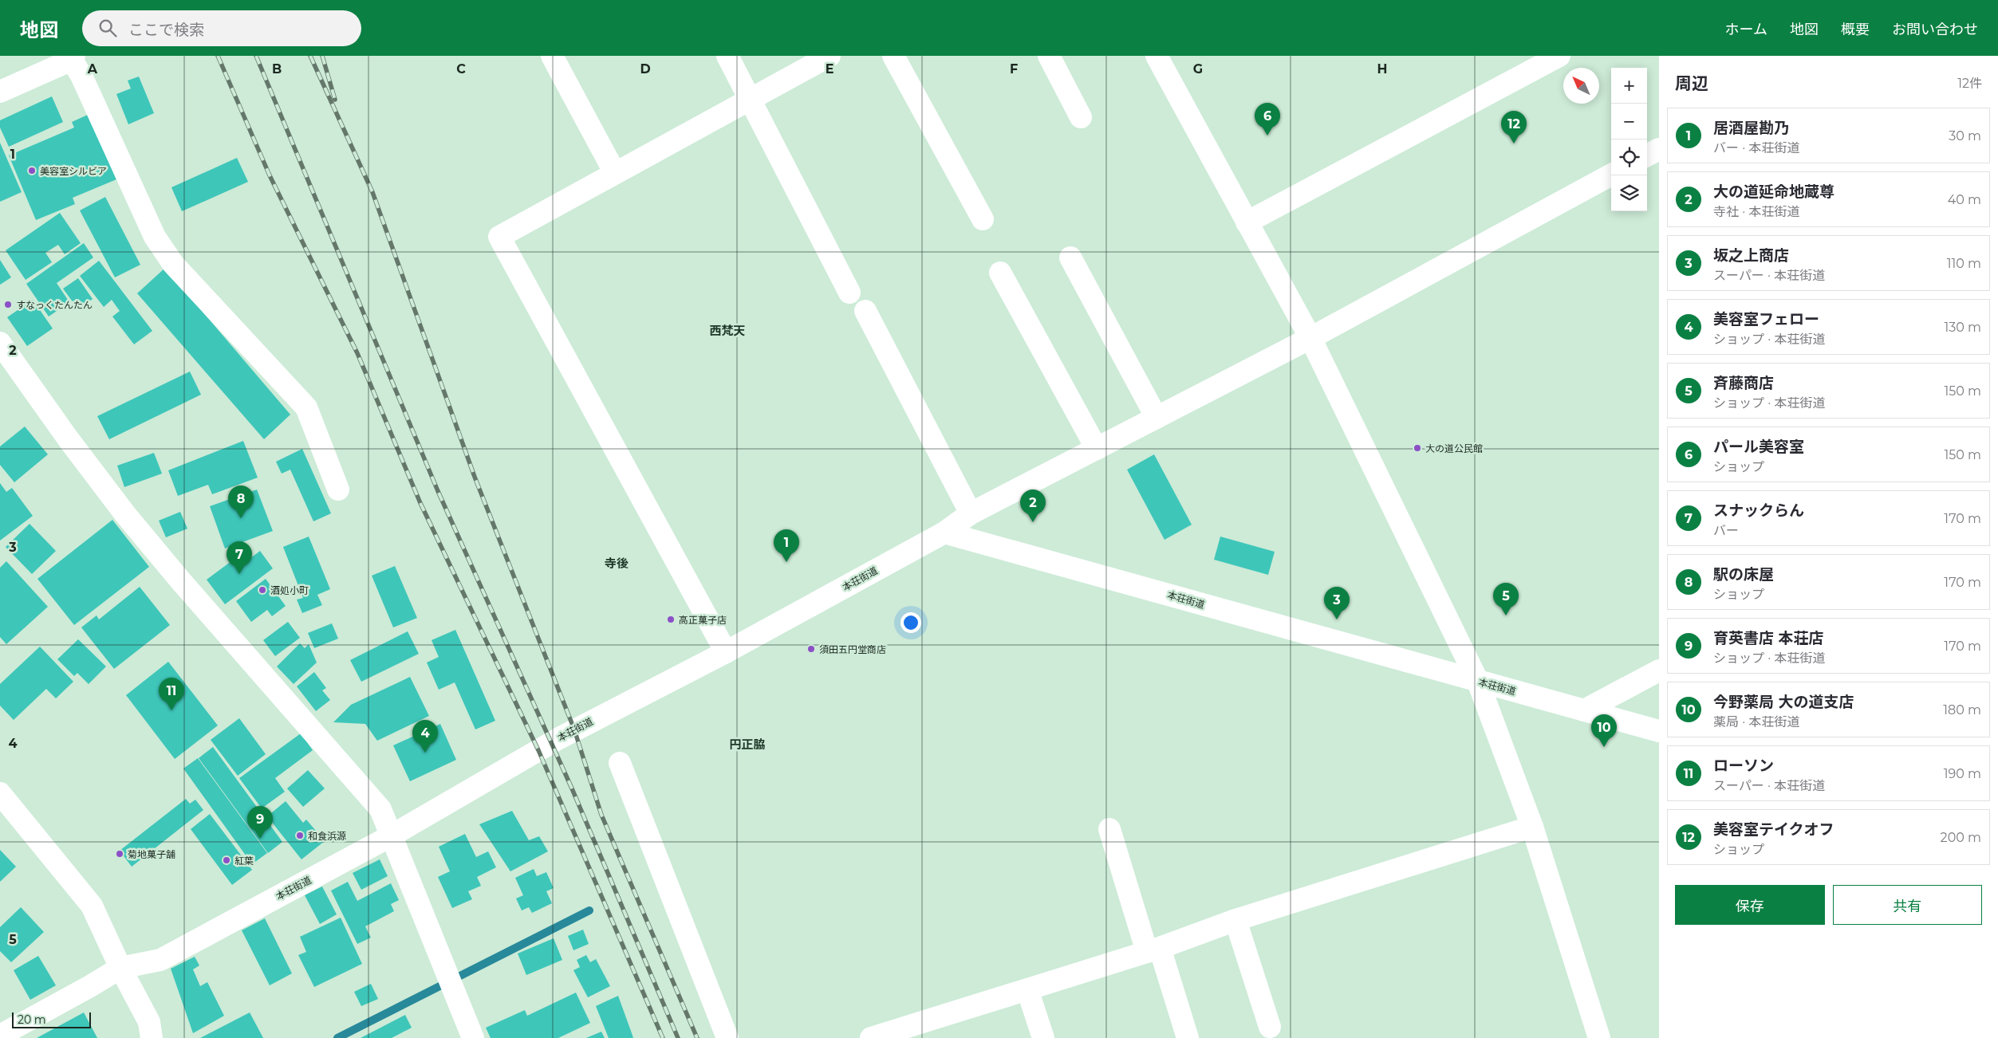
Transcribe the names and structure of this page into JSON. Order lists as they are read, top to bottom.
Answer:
{
  "streets": {
    "street": ["本荘街道"]
  },
  "districts": ["西梵天", "寺後", "円正脇"],
  "places": [
    "美容室シルビア",
    "すなっくたんたん",
    "大の道公民館",
    "酒処小町",
    "高正菓子店",
    "須田五円堂商店",
    "和食浜源",
    "菊地菓子舗",
    "紅葉"
  ],
  "scale_bar": "20 m",
  "north": "top left",
  "page": {
    "header": "地図",
    "search": "ここで検索",
    "nav": [
      "ホーム",
      "地図",
      "概要",
      "お問い合わせ"
    ],
    "heading": ["周辺", "12件"],
    "map_buttons": ["+", "−"],
    "pins": [
      "6",
      "12",
      "8",
      "2",
      "1",
      "7",
      "5",
      "3",
      "11",
      "10",
      "4",
      "9"
    ],
    "list": [
      {
        "mark": "1",
        "name": "居酒屋勘乃",
        "note": "バー · 本荘街道",
        "value": "30 m"
      },
      {
        "mark": "2",
        "name": "大の道延命地蔵尊",
        "note": "寺社 · 本荘街道",
        "value": "40 m"
      },
      {
        "mark": "3",
        "name": "坂之上商店",
        "note": "スーパー · 本荘街道",
        "value": "110 m"
      },
      {
        "mark": "4",
        "name": "美容室フェロー",
        "note": "ショップ · 本荘街道",
        "value": "130 m"
      },
      {
        "mark": "5",
        "name": "斉藤商店",
        "note": "ショップ · 本荘街道",
        "value": "150 m"
      },
      {
        "mark": "6",
        "name": "パール美容室",
        "note": "ショップ",
        "value": "150 m"
      },
      {
        "mark": "7",
        "name": "スナックらん",
        "note": "バー",
        "value": "170 m"
      },
      {
        "mark": "8",
        "name": "駅の床屋",
        "note": "ショップ",
        "value": "170 m"
      },
      {
        "mark": "9",
        "name": "育英書店 本荘店",
        "note": "ショップ · 本荘街道",
        "value": "170 m"
      },
      {
        "mark": "10",
        "name": "今野薬局 大の道支店",
        "note": "薬局 · 本荘街道",
        "value": "180 m"
      },
      {
        "mark": "11",
        "name": "ローソン",
        "note": "スーパー · 本荘街道",
        "value": "190 m"
      },
      {
        "mark": "12",
        "name": "美容室テイクオフ",
        "note": "ショップ",
        "value": "200 m"
      }
    ],
    "buttons": ["保存", "共有"],
    "scale": "20 m"
  },
  "grid": {
    "columns": [
      "A",
      "B",
      "C",
      "D",
      "E",
      "F",
      "G",
      "H"
    ],
    "rows": [
      "1",
      "2",
      "3",
      "4",
      "5"
    ]
  }
}
